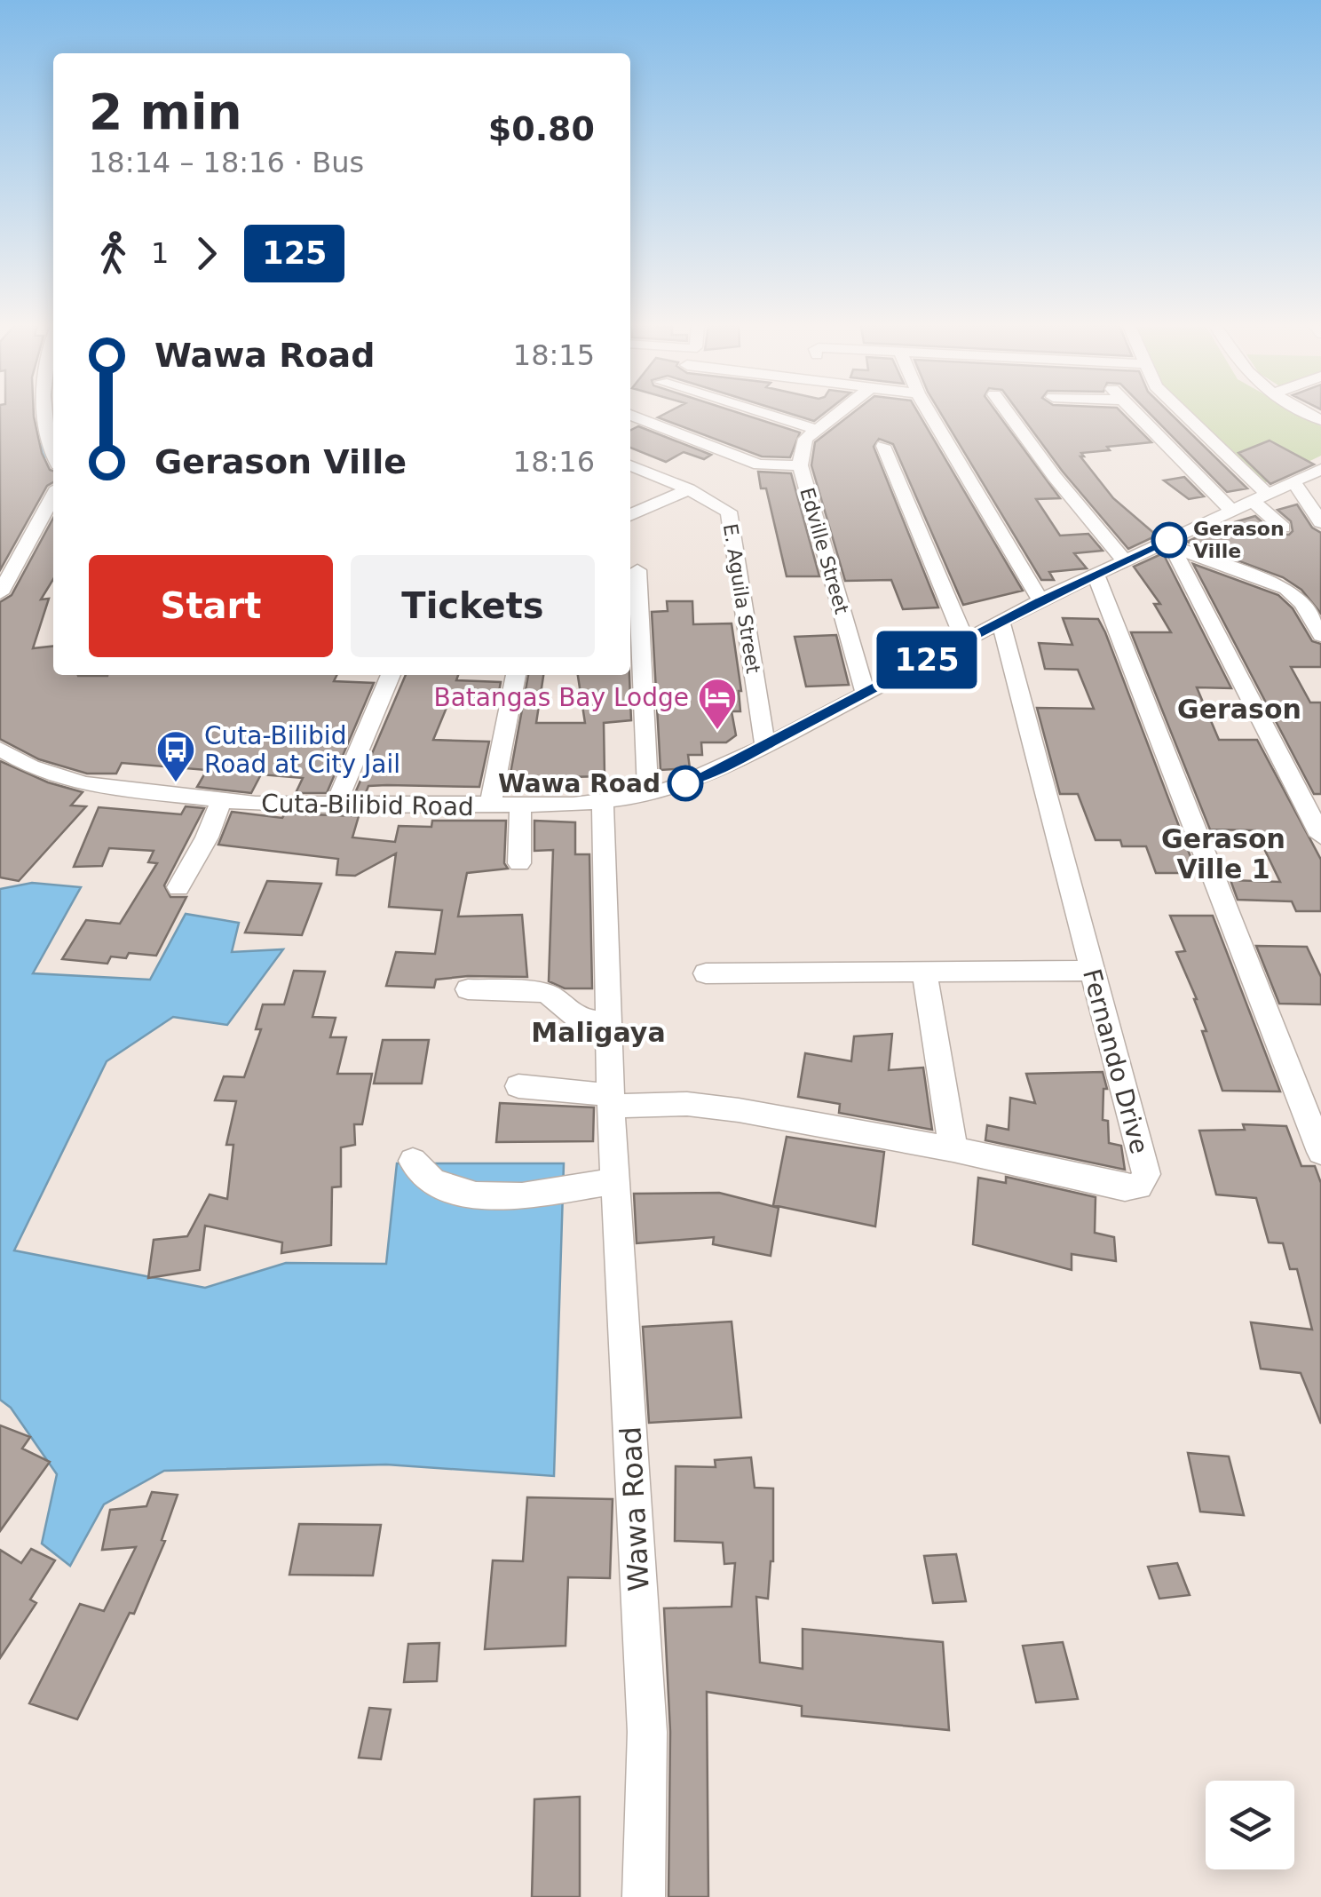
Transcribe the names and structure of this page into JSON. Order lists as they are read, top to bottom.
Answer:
{
  "streets": {
    "street": [
      "Edville Street",
      "E. Aguila Street",
      "Cuta-Bilibid Road",
      "Fernando Drive",
      "Wawa Road"
    ]
  },
  "crossings": [
    ["Edville Street", "Cuta-Bilibid Road"],
    ["E. Aguila Street", "Cuta-Bilibid Road"],
    ["Cuta-Bilibid Road", "Fernando Drive"],
    ["Cuta-Bilibid Road", "Wawa Road"],
    ["Fernando Drive", "Wawa Road"]
  ],
  "districts": ["Gerason", "Gerason Ville 1", "Maligaya"],
  "places": {
    "other": ["Gerason Ville", "Wawa Road"],
    "hotel": ["Batangas Bay Lodge"],
    "bus stop": ["Cuta-Bilibid Road at City Jail"]
  },
  "lines": ["bus line 125"],
  "page": {
    "on_map": "125",
    "heading": ["2 min", "18:14 – 18:16 · Bus", "$0.80"],
    "legs": ["1", "125"],
    "list": [
      {
        "name": "Wawa Road",
        "value": "18:15"
      },
      {
        "name": "Gerason Ville",
        "value": "18:16"
      }
    ],
    "buttons": ["Start", "Tickets"]
  }
}
